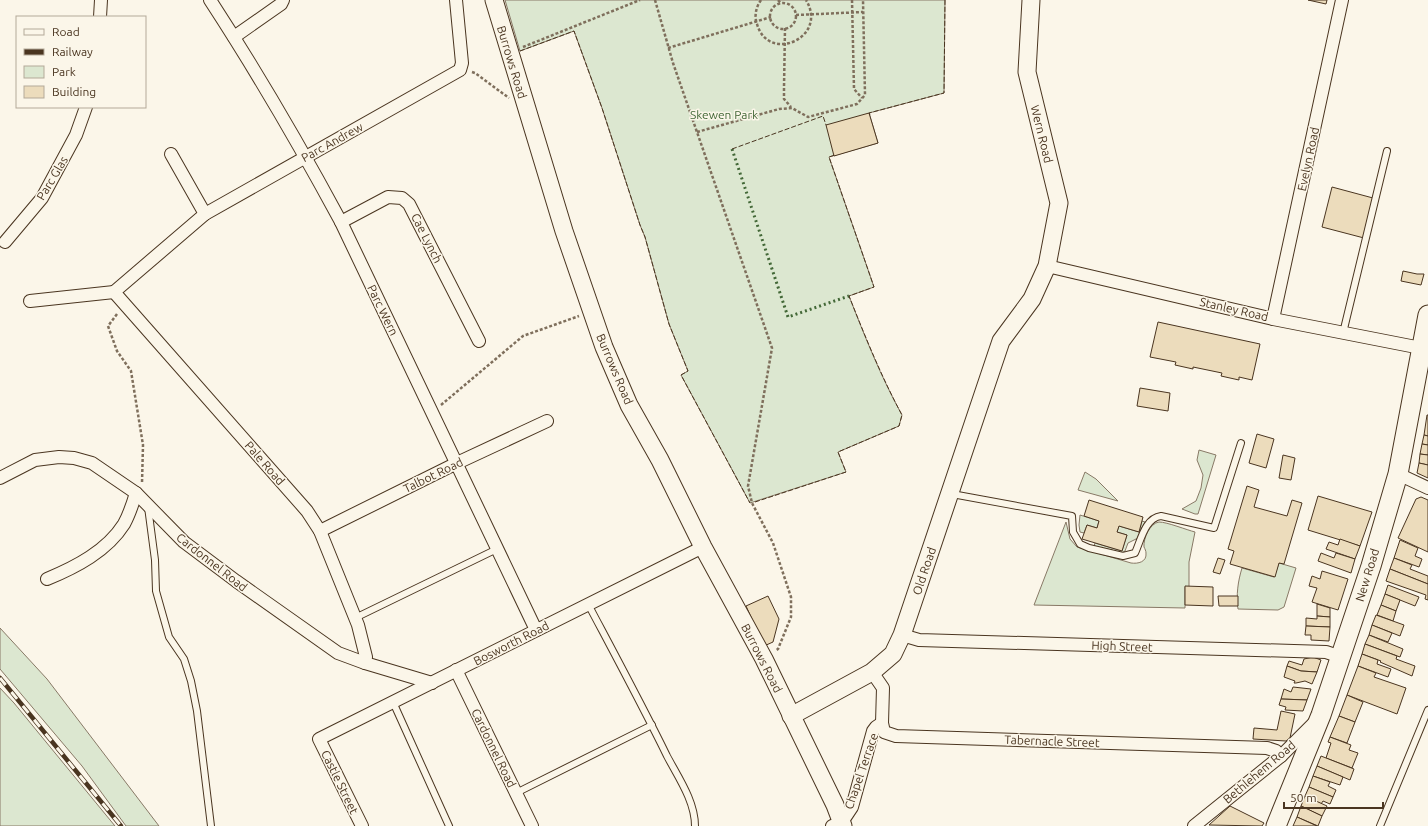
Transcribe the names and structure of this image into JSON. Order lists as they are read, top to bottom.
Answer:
{
  "streets": {
    "main road": [
      "Burrows Road",
      "Wern Road",
      "Old Road",
      "New Road"
    ],
    "street": [
      "Parc Andrew",
      "Evelyn Road",
      "Parc Glas",
      "Cae Lynch",
      "Stanley Road",
      "Parc Wern",
      "Pale Road",
      "Talbot Road",
      "Cardonnel Road",
      "Bosworth Road",
      "High Street",
      "Tabernacle Street",
      "Chapel Terrace",
      "Bethlehem Road",
      "Castle Street"
    ]
  },
  "crossings": [
    ["Burrows Road", "Old Road"],
    ["Burrows Road", "Bosworth Road"],
    ["Wern Road", "Stanley Road"],
    ["Wern Road", "Old Road"],
    ["Parc Andrew", "Parc Wern"],
    ["Evelyn Road", "Stanley Road"],
    ["Cae Lynch", "Parc Wern"],
    ["Stanley Road", "Old Road"],
    ["Stanley Road", "New Road"],
    ["Parc Wern", "Talbot Road"],
    ["Parc Wern", "Bosworth Road"],
    ["Pale Road", "Talbot Road"],
    ["Pale Road", "Cardonnel Road"],
    ["Cardonnel Road", "Bosworth Road"],
    ["Old Road", "High Street"],
    ["New Road", "High Street"],
    ["New Road", "Bethlehem Road"],
    ["Bosworth Road", "Castle Street"],
    ["Tabernacle Street", "Chapel Terrace"],
    ["Tabernacle Street", "Bethlehem Road"]
  ],
  "parks": ["Skewen Park"],
  "legend": [
    "Road",
    "Railway",
    "Park",
    "Building"
  ],
  "scale_bar": "50 m"
}
